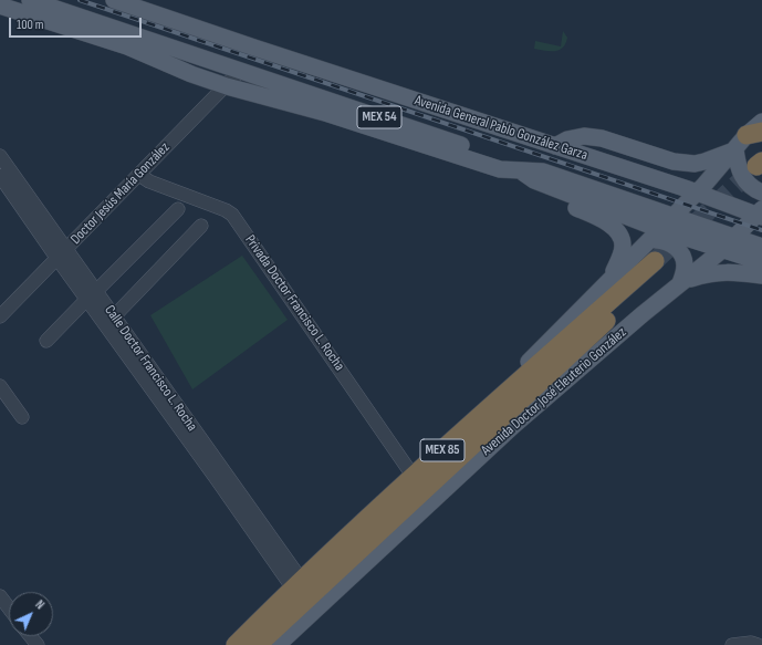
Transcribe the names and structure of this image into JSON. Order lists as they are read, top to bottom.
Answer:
{
  "streets": {
    "highway": ["Avenida Doctor José Eleuterio González", "MEX 85"],
    "main road": ["MEX 54", "Avenida General Pablo González Garza"],
    "street": ["Doctor Jesús María González", "Privada Doctor Francisco L. Rocha", "Calle Doctor Francisco L. Rocha"]
  },
  "crossings": [
    ["Avenida General Pablo González Garza", "Doctor Jesús María González"],
    ["Avenida General Pablo González Garza", "Avenida Doctor José Eleuterio González"],
    ["Doctor Jesús María González", "Privada Doctor Francisco L. Rocha"],
    ["Doctor Jesús María González", "Calle Doctor Francisco L. Rocha"],
    ["Privada Doctor Francisco L. Rocha", "Avenida Doctor José Eleuterio González"],
    ["Calle Doctor Francisco L. Rocha", "Avenida Doctor José Eleuterio González"]
  ],
  "scale_bar": "100 m",
  "north": "top right"
}
